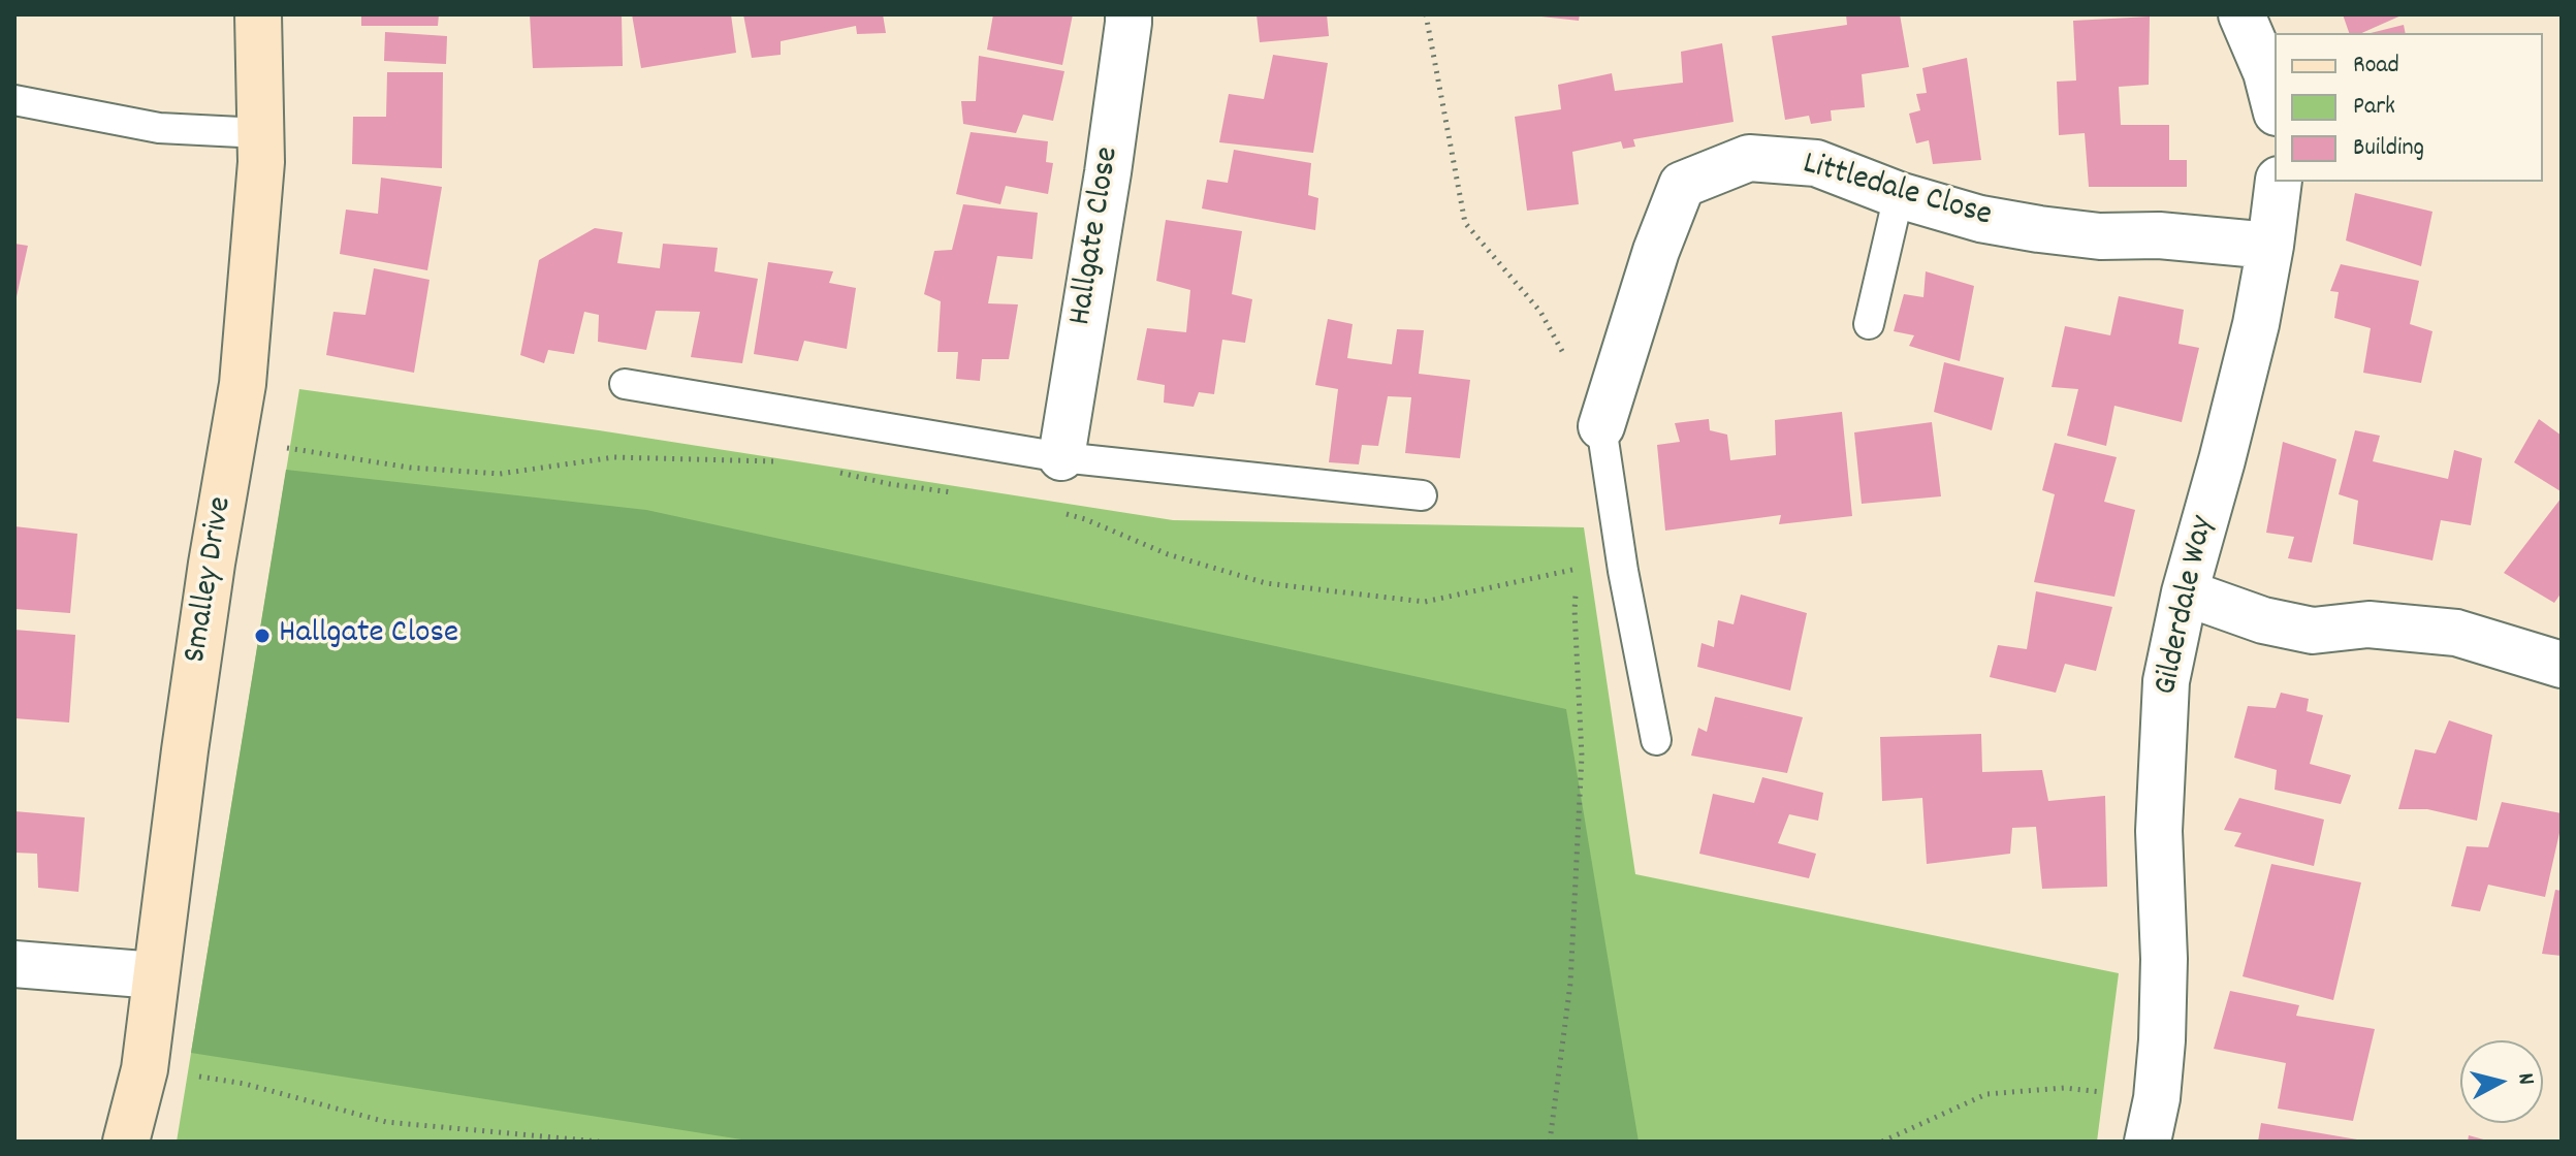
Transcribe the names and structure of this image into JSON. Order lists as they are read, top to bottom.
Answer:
{
  "streets": {
    "street": [
      "Littledale Close",
      "Hallgate Close",
      "Smalley Drive",
      "Gilderdale Way"
    ]
  },
  "crossings": [
    ["Littledale Close", "Gilderdale Way"]
  ],
  "places": ["Hallgate Close"],
  "legend": ["Road", "Park", "Building"],
  "north": "right"
}
